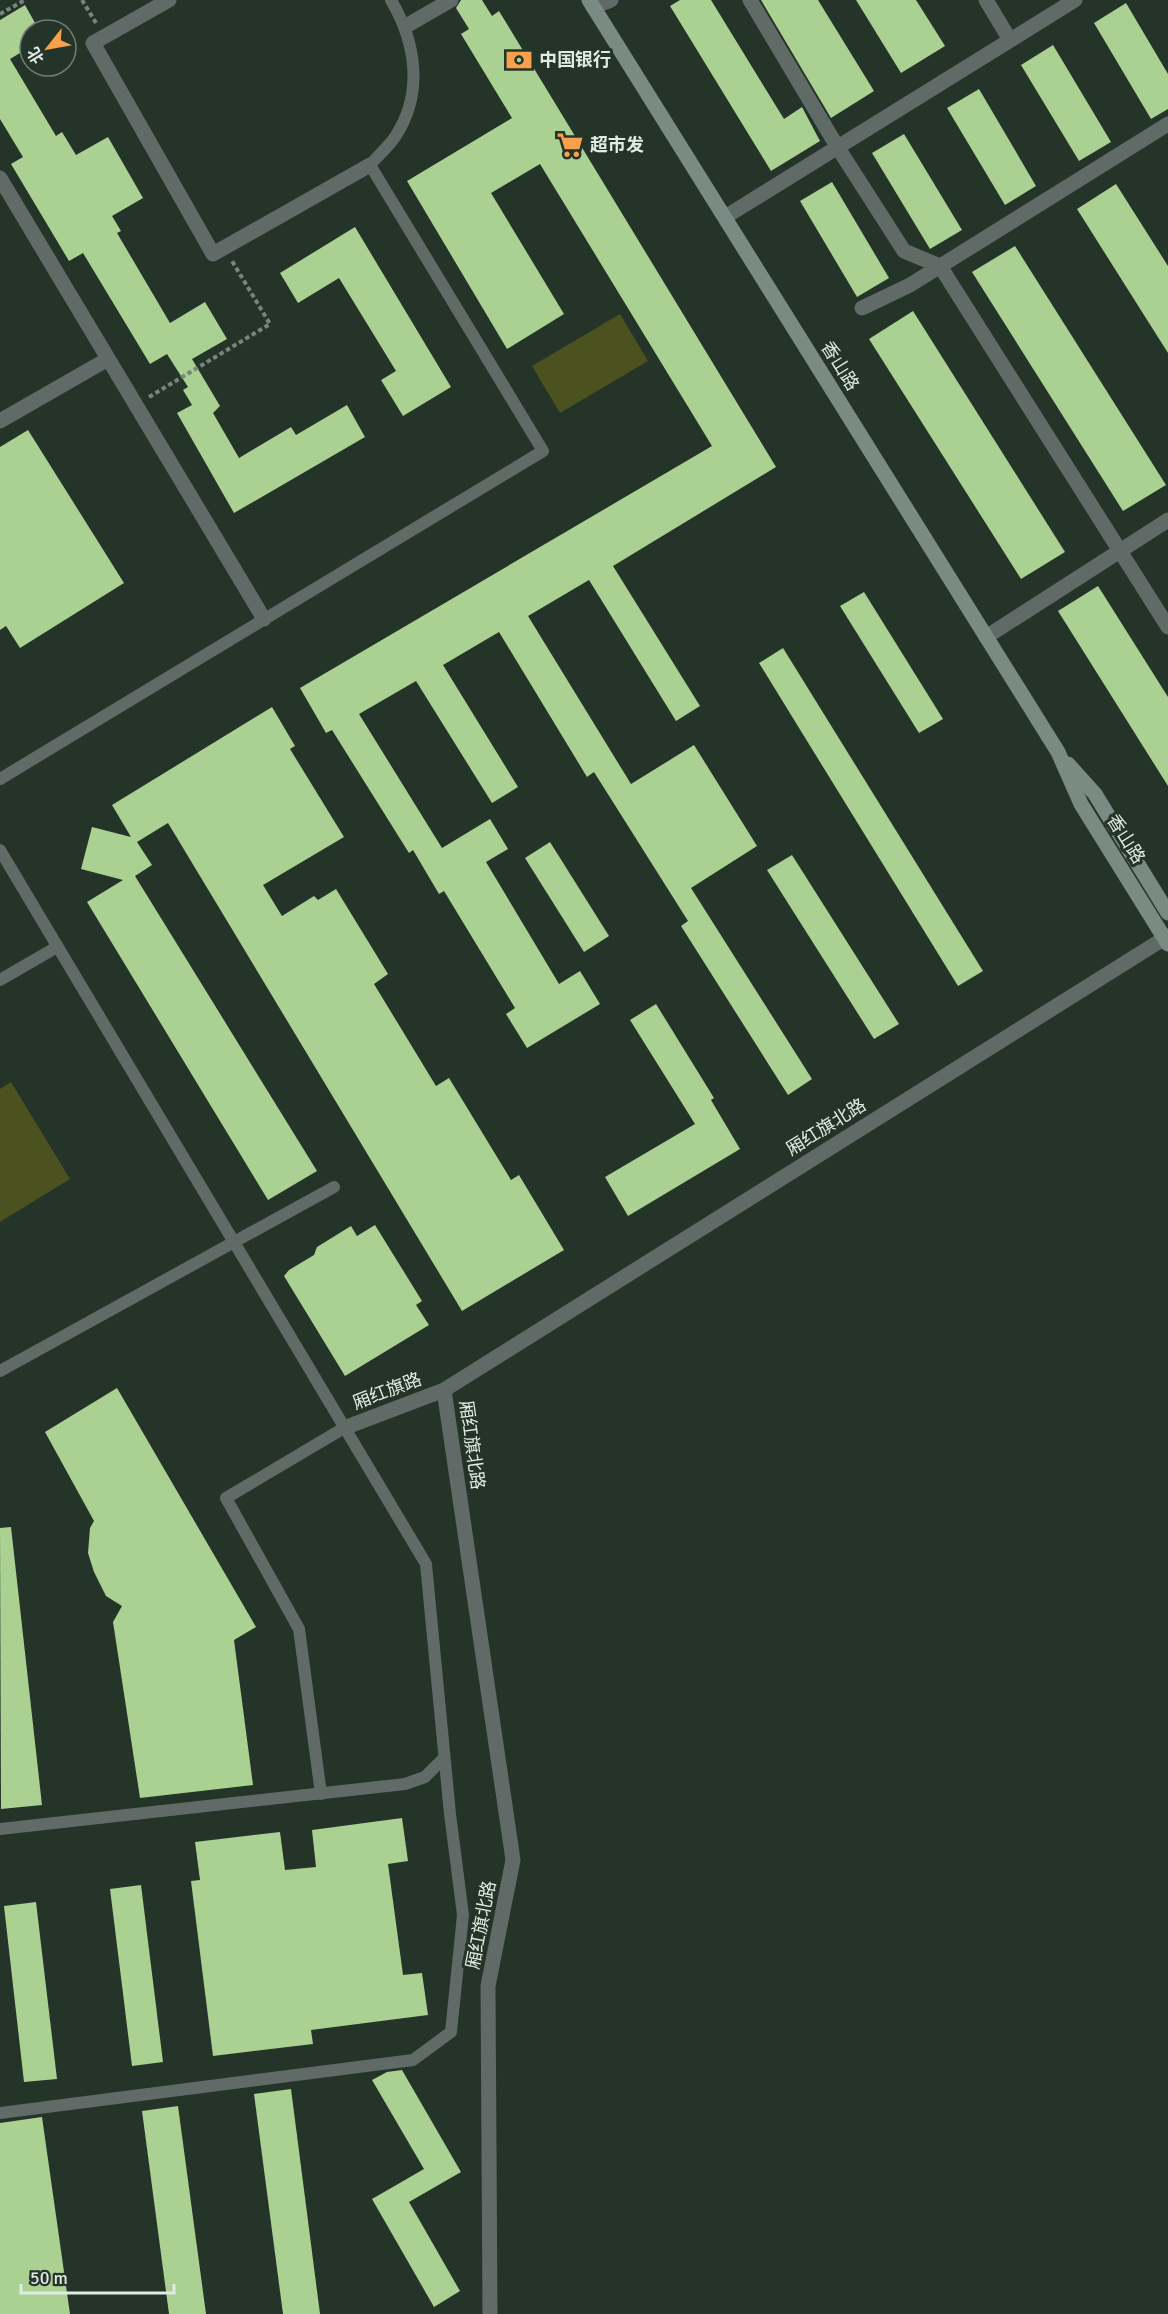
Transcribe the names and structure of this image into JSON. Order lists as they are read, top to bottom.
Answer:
{
  "streets": {
    "street": ["香山路", "厢红旗北路", "厢红旗路"]
  },
  "crossings": [
    ["香山路", "厢红旗北路"],
    ["厢红旗北路", "厢红旗路"]
  ],
  "places": {
    "bank": ["中国银行"],
    "supermarket": ["超市发"]
  },
  "scale_bar": "50 m",
  "north": "bottom left"
}
